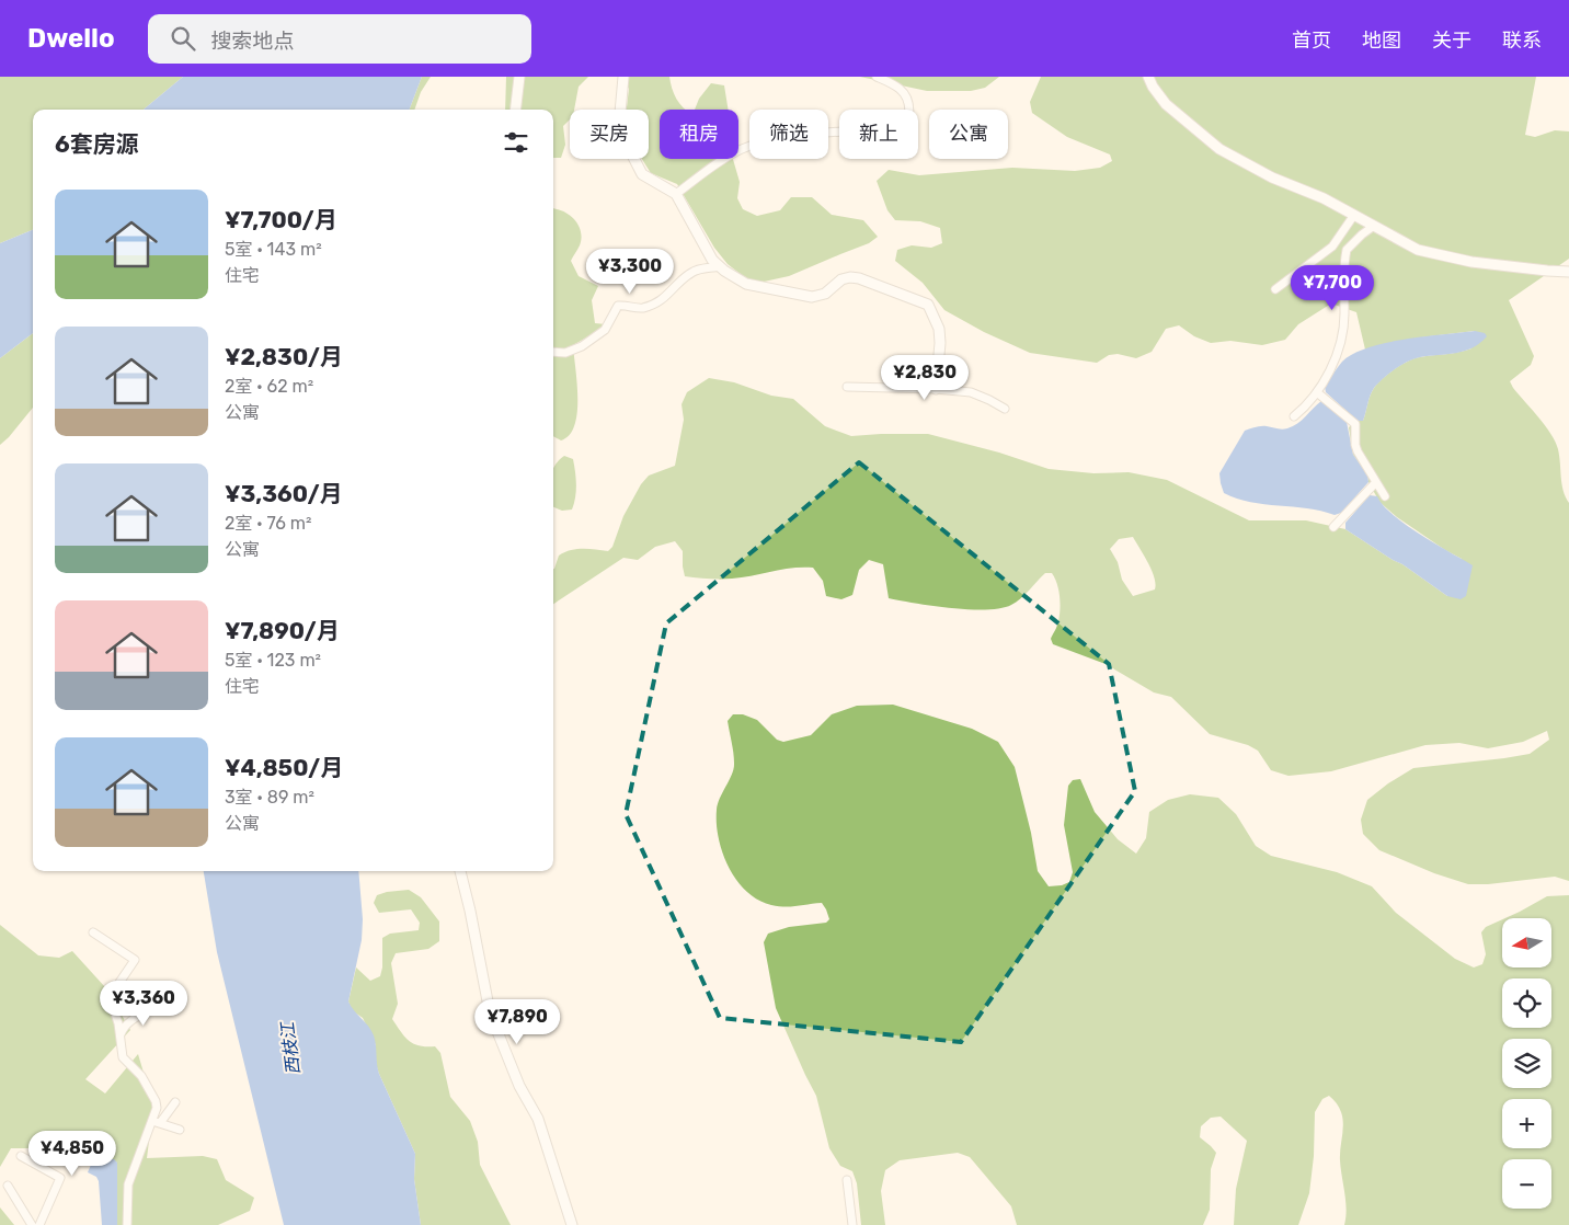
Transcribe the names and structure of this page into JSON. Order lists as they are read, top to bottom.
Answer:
{
  "water": ["西枝江"],
  "north": "left",
  "page": {
    "header": "Dwello",
    "search": "搜索地点",
    "nav": [
      "首页",
      "地图",
      "关于",
      "联系"
    ],
    "chip": [
      "买房",
      "租房",
      "筛选",
      "新上",
      "公寓"
    ],
    "heading": "6套房源",
    "list": [
      {
        "name": "¥7,700/月",
        "note": "5室 · 143 m² · 住宅"
      },
      {
        "name": "¥2,830/月",
        "note": "2室 · 62 m² · 公寓"
      },
      {
        "name": "¥3,360/月",
        "note": "2室 · 76 m² · 公寓"
      },
      {
        "name": "¥7,890/月",
        "note": "5室 · 123 m² · 住宅"
      },
      {
        "name": "¥4,850/月",
        "note": "3室 · 89 m² · 公寓"
      }
    ],
    "price": [
      "¥3,300",
      "¥7,700",
      "¥2,830",
      "¥3,360",
      "¥7,890",
      "¥4,850"
    ],
    "map_buttons": ["+", "−"]
  }
}
